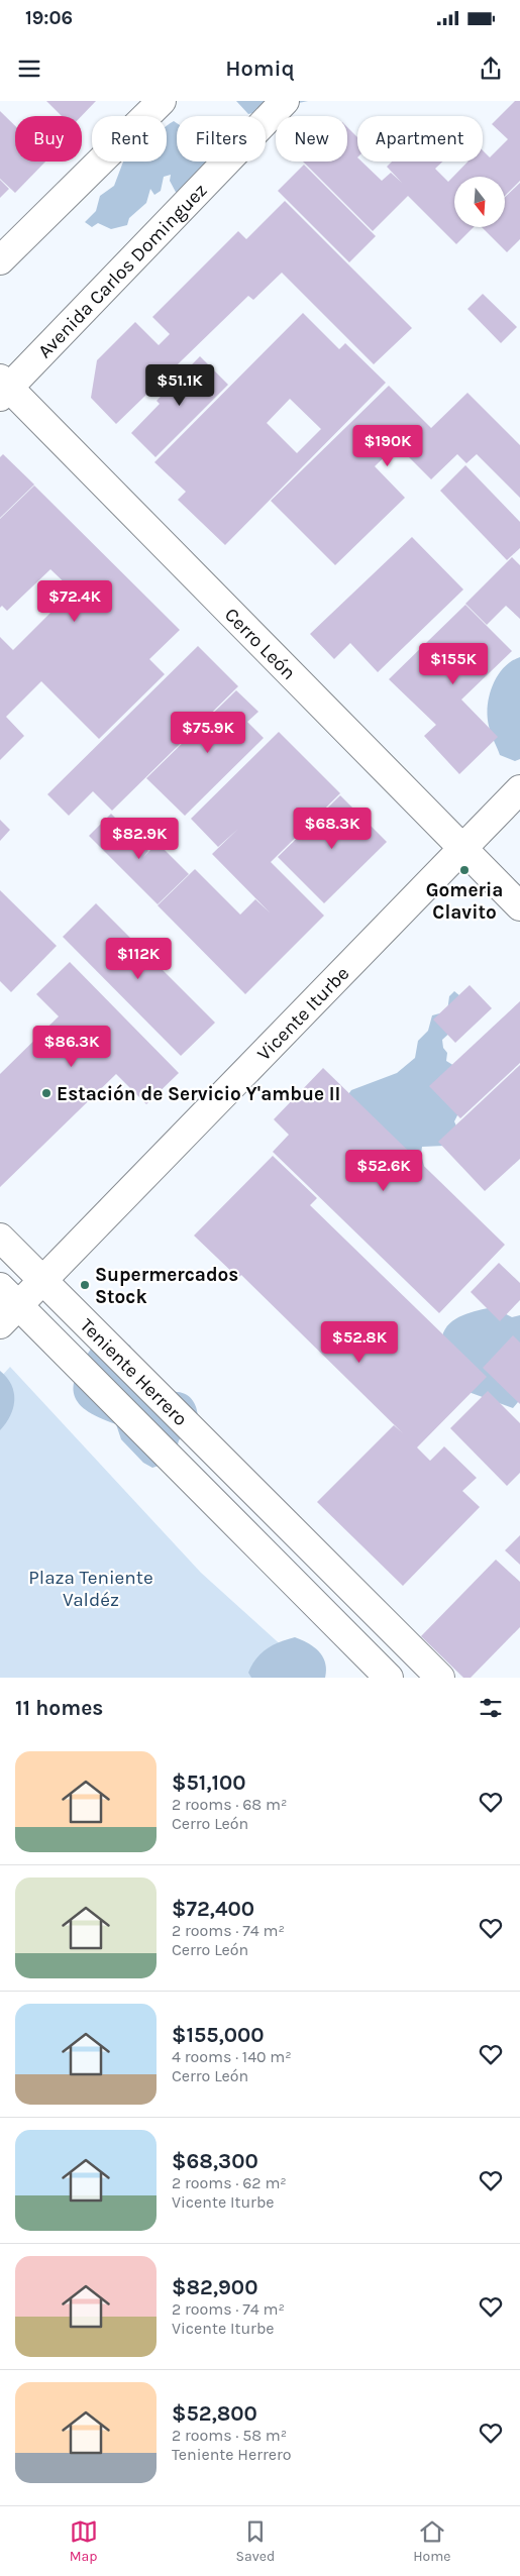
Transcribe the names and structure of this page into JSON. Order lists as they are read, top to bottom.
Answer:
{
  "streets": {
    "street": [
      "Avenida Carlos Dominguez",
      "Cerro León",
      "Vicente Iturbe",
      "Teniente Herrero"
    ]
  },
  "crossings": [
    ["Avenida Carlos Dominguez", "Cerro León"],
    ["Cerro León", "Vicente Iturbe"],
    ["Vicente Iturbe", "Teniente Herrero"]
  ],
  "parks": ["Plaza Teniente Valdéz"],
  "places": ["Gomeria Clavito", "Estación de Servicio Y'ambue II", "Supermercados Stock"],
  "north": "bottom",
  "page": {
    "status": "19:06",
    "header": "Homiq",
    "chip": [
      "Buy",
      "Rent",
      "Filters",
      "New",
      "Apartment"
    ],
    "price": [
      "$51.1K",
      "$190K",
      "$72.4K",
      "$155K",
      "$75.9K",
      "$68.3K",
      "$82.9K",
      "$112K",
      "$86.3K",
      "$52.6K",
      "$52.8K"
    ],
    "heading": "11 homes",
    "list": [
      {
        "name": "$51,100",
        "note": "2 rooms · 68 m² · Cerro León"
      },
      {
        "name": "$72,400",
        "note": "2 rooms · 74 m² · Cerro León"
      },
      {
        "name": "$155,000",
        "note": "4 rooms · 140 m² · Cerro León"
      },
      {
        "name": "$68,300",
        "note": "2 rooms · 62 m² · Vicente Iturbe"
      },
      {
        "name": "$82,900",
        "note": "2 rooms · 74 m² · Vicente Iturbe"
      },
      {
        "name": "$52,800",
        "note": "2 rooms · 58 m² · Teniente Herrero"
      }
    ],
    "tabs": ["Map", "Saved", "Home"]
  }
}
